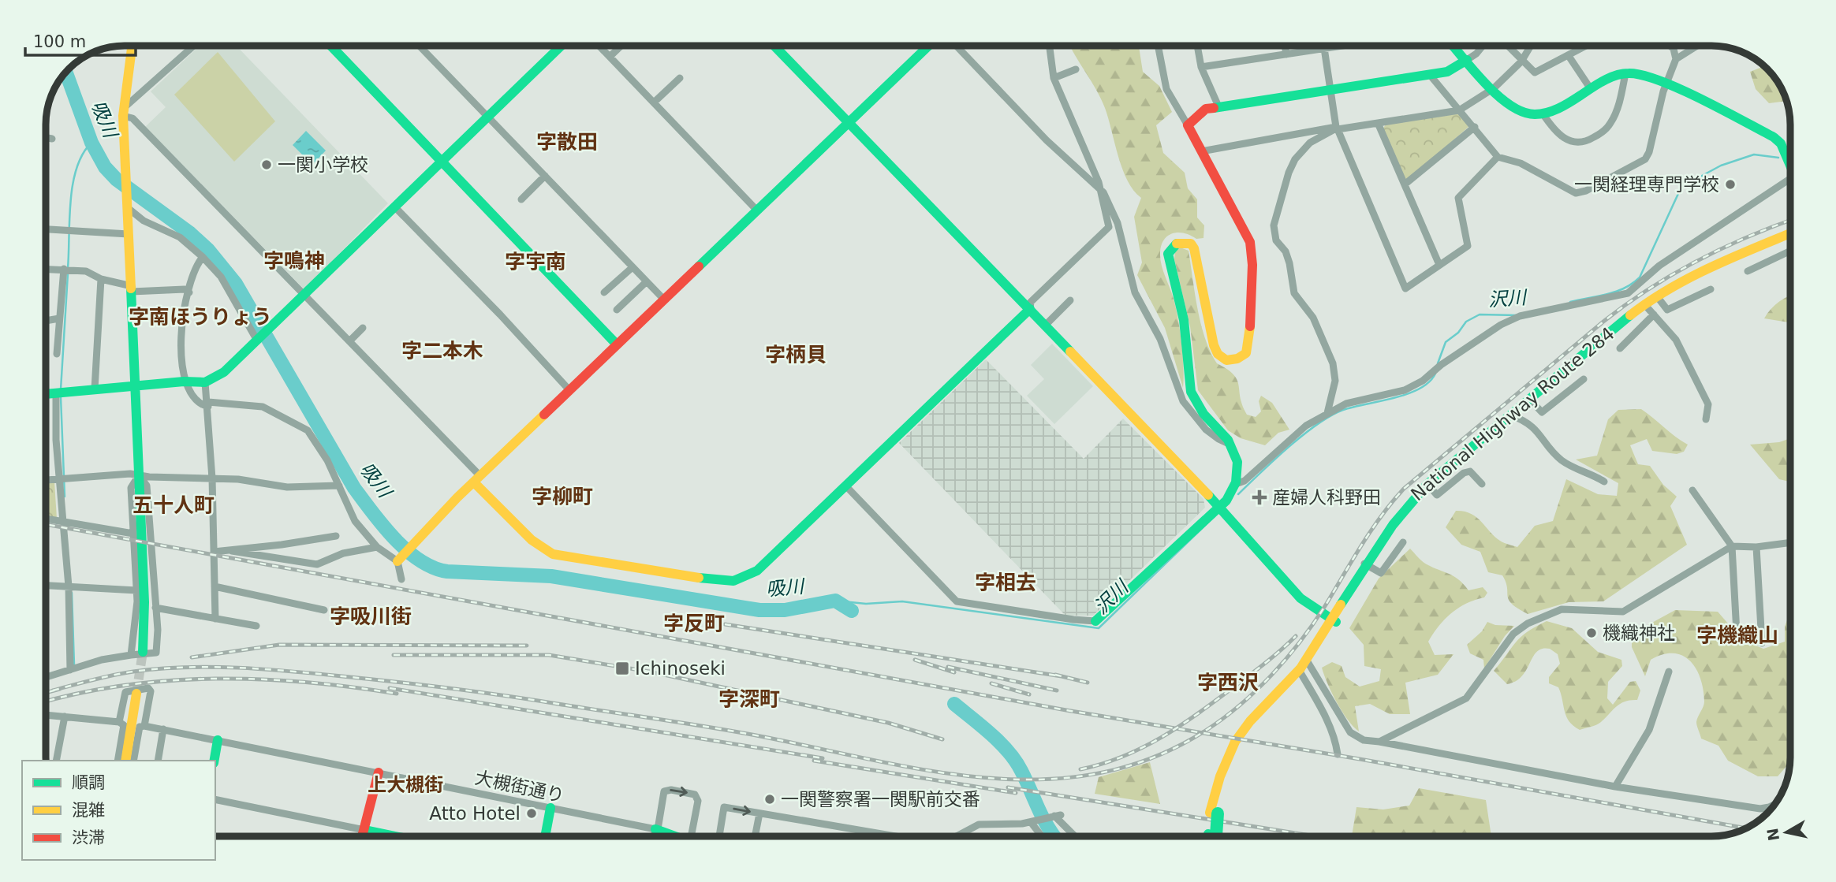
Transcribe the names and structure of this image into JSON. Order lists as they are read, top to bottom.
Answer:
{
  "streets": {
    "main road": ["National Highway Route 284"],
    "street": ["大槻街通り"]
  },
  "districts": [
    "字散田",
    "字鳴神",
    "字宇南",
    "字南ほうりょう",
    "字二本木",
    "字柄貝",
    "字柳町",
    "五十人町",
    "字相去",
    "字吸川街",
    "字反町",
    "字機織山",
    "字西沢",
    "字深町",
    "上大槻街"
  ],
  "water": ["吸川", "沢川"],
  "places": {
    "other": [
      "一関小学校",
      "一関経理専門学校",
      "機織神社",
      "一関警察署一関駅前交番",
      "Atto Hotel"
    ],
    "health": ["産婦人科野田"],
    "transit": ["Ichinoseki"]
  },
  "legend": ["順調", "混雑", "渋滞"],
  "scale_bar": "100 m",
  "north": "left"
}
